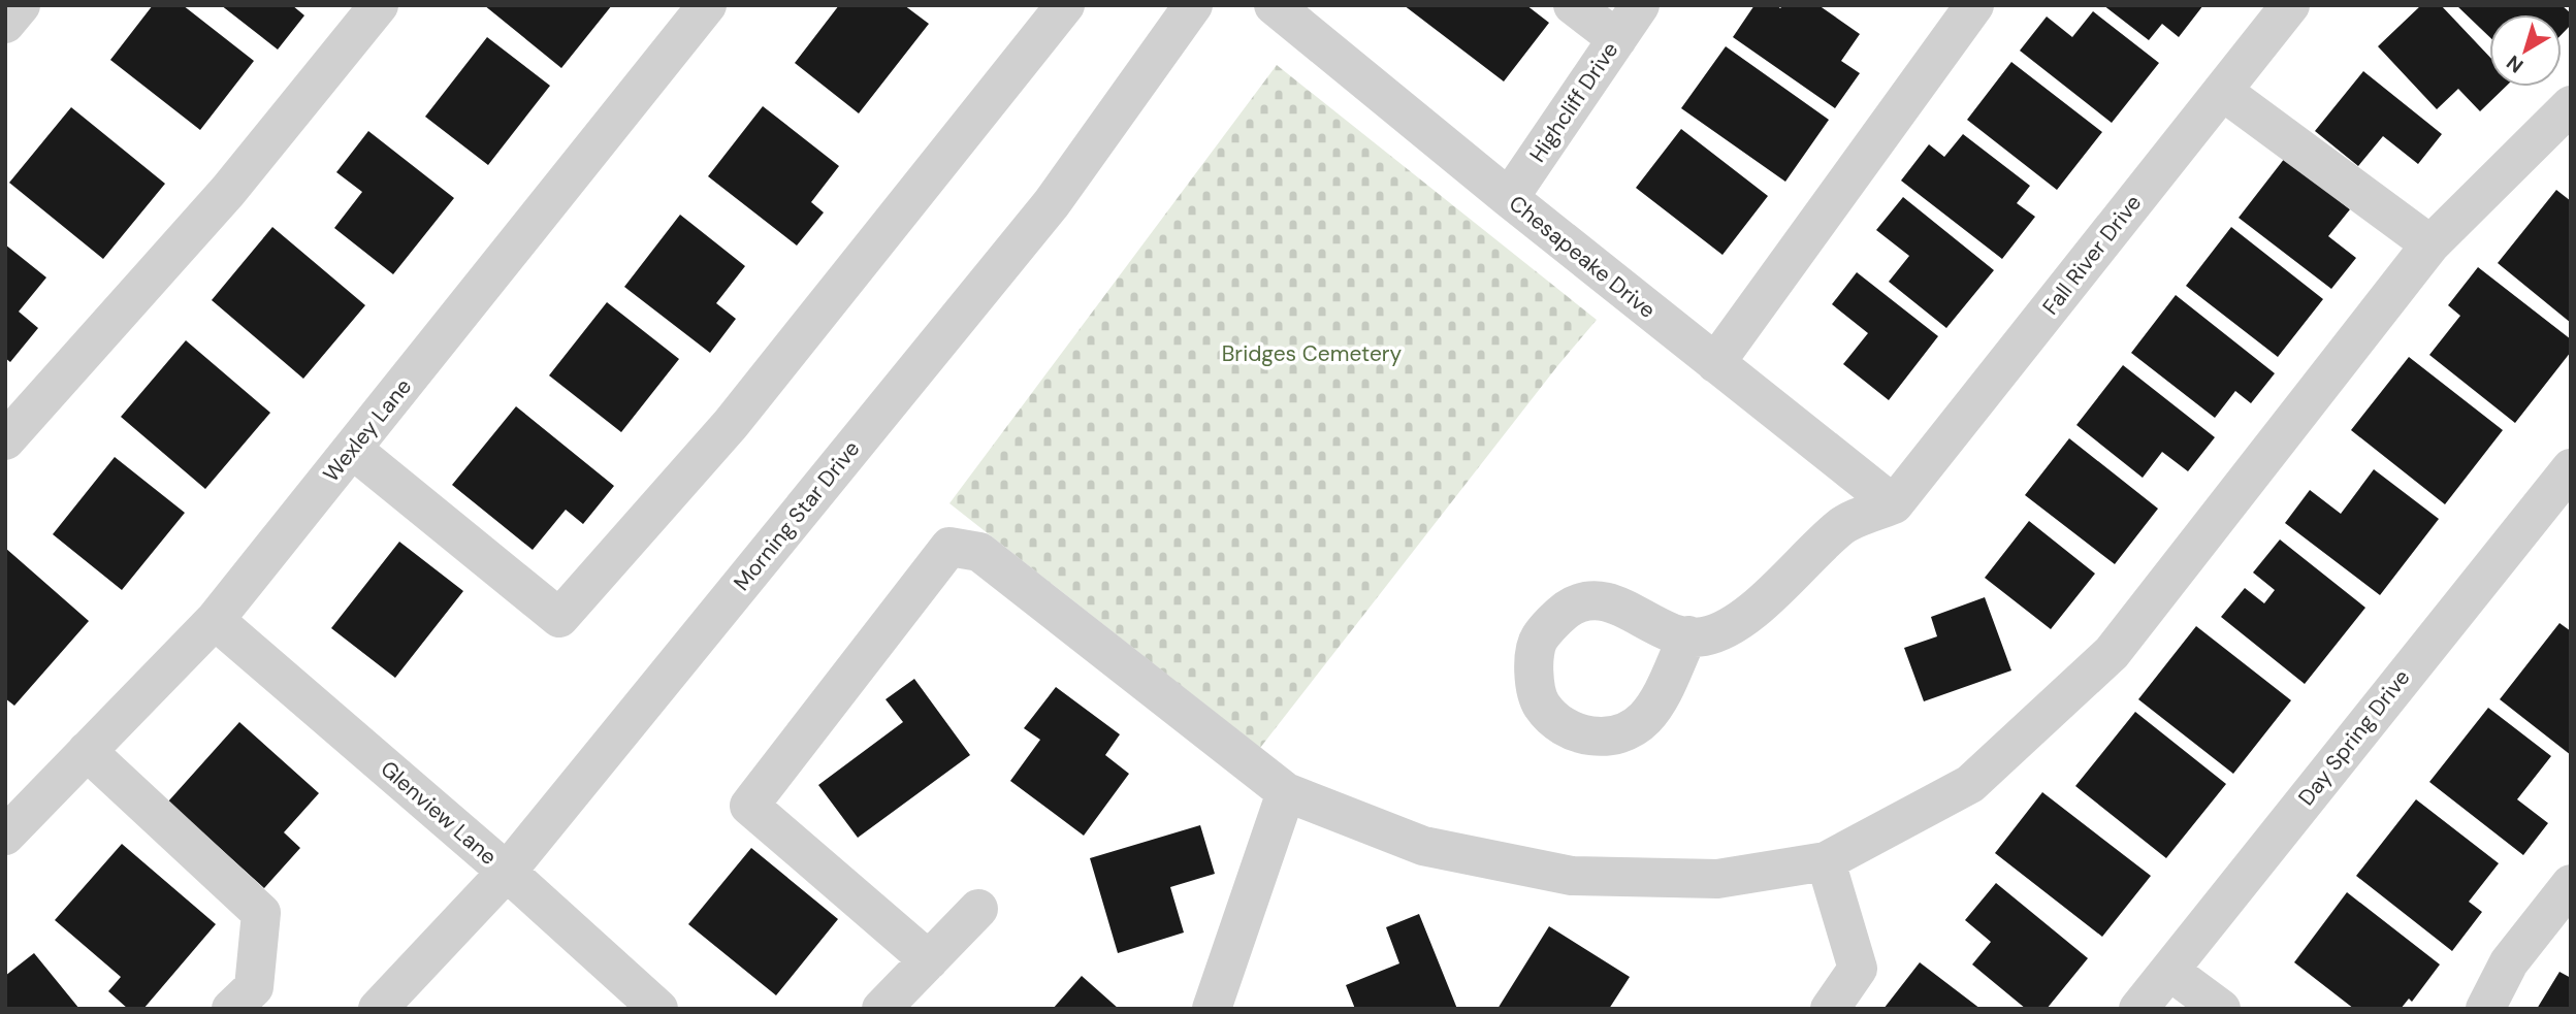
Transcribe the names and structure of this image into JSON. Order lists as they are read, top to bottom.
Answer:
{
  "streets": {
    "street": [
      "Highcliff Drive",
      "Fall River Drive",
      "Chesapeake Drive",
      "Wexley Lane",
      "Morning Star Drive",
      "Day Spring Drive",
      "Glenview Lane"
    ]
  },
  "crossings": [
    ["Highcliff Drive", "Chesapeake Drive"],
    ["Fall River Drive", "Chesapeake Drive"],
    ["Wexley Lane", "Glenview Lane"],
    ["Morning Star Drive", "Glenview Lane"]
  ],
  "parks": ["Bridges Cemetery"],
  "north": "bottom left"
}
